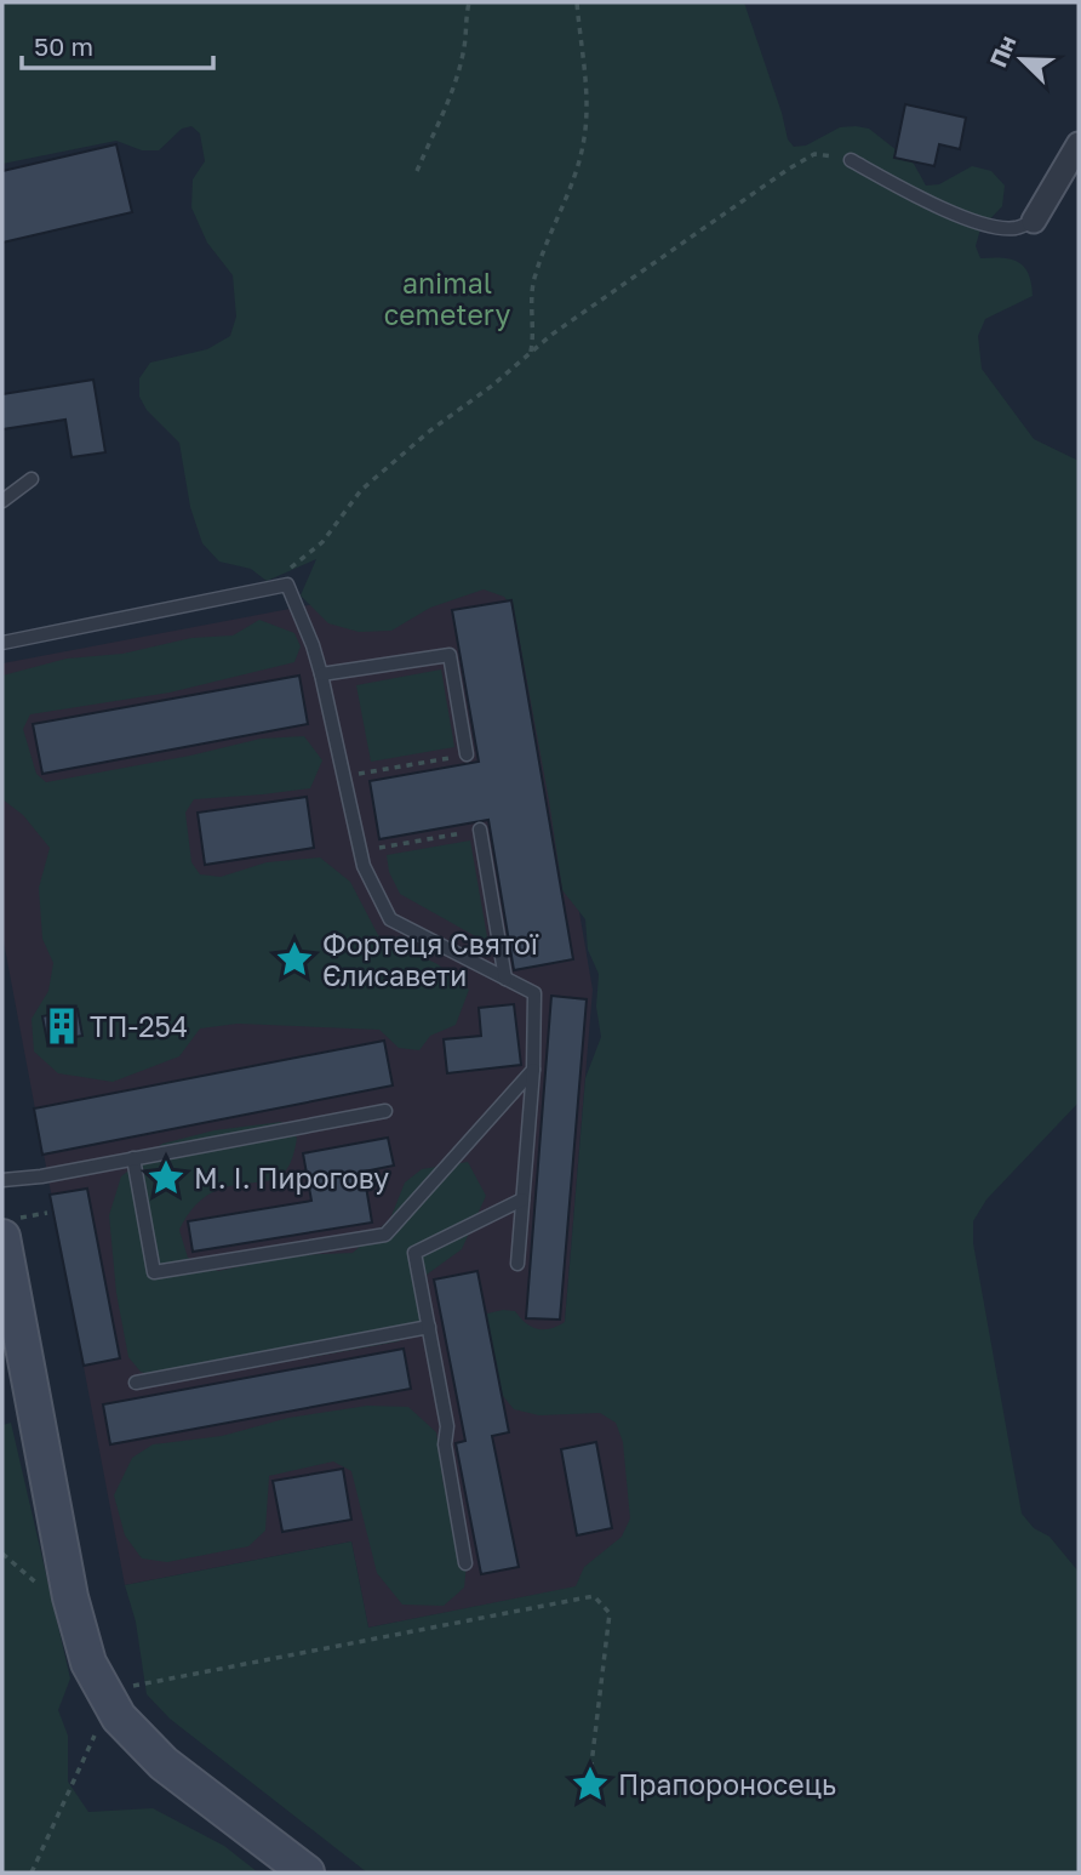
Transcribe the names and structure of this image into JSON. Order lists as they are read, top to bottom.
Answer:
{
  "parks": ["animal cemetery"],
  "places": {
    "place": ["Фортеця Святої Єлисавети", "М. І. Пирогову", "Прапороносець"],
    "building": ["ТП-254"]
  },
  "scale_bar": "50 m",
  "north": "top left"
}
